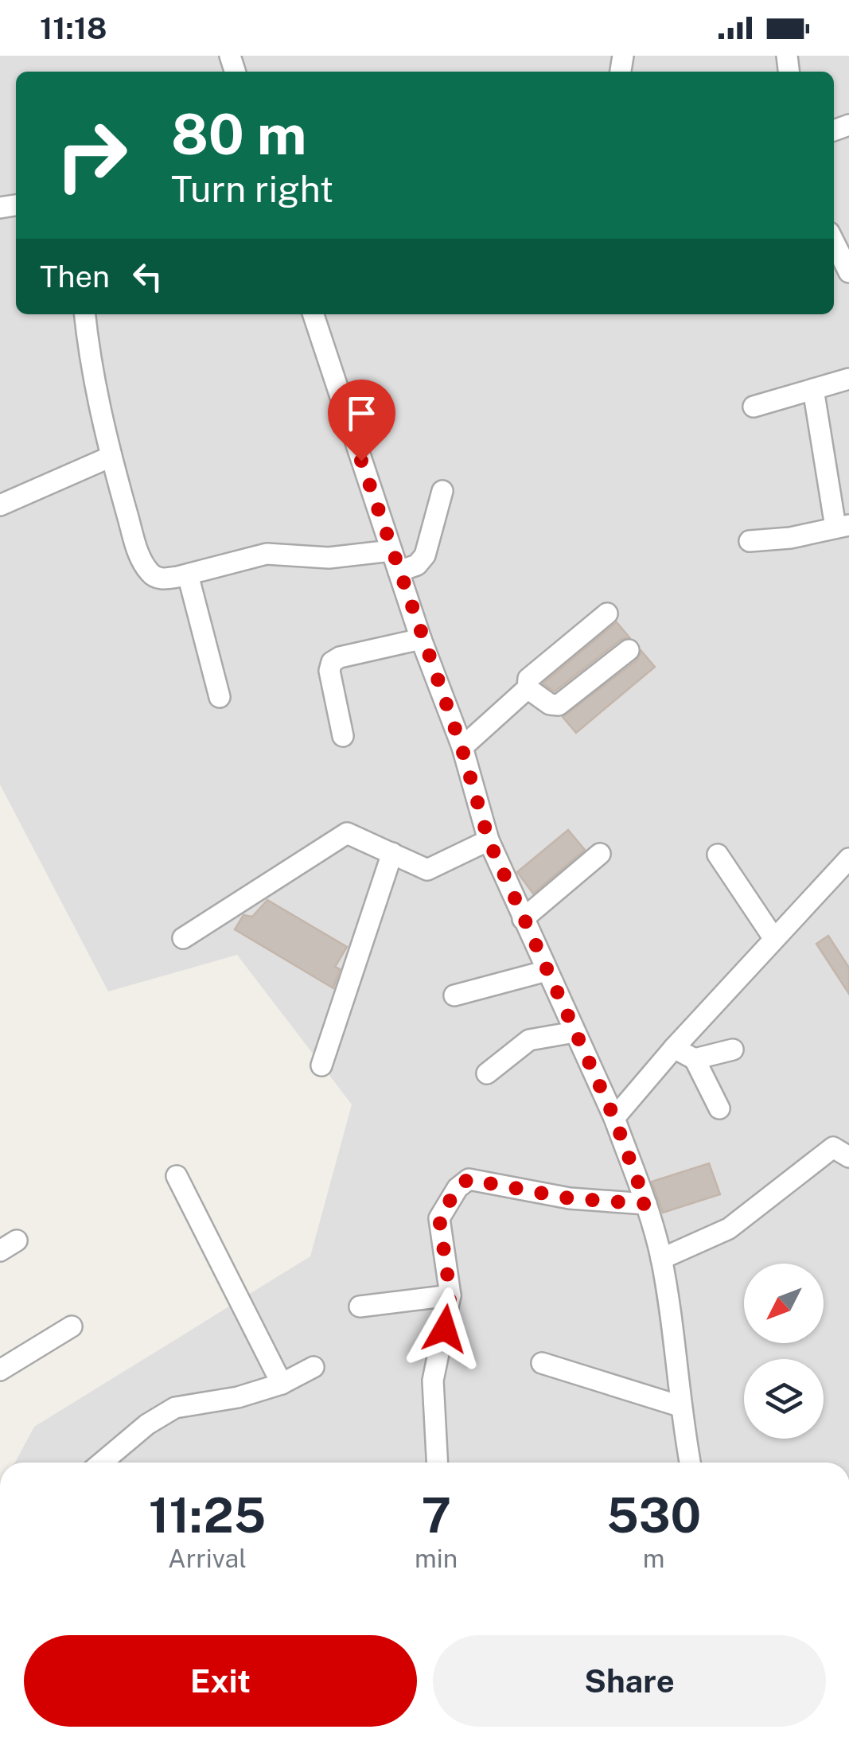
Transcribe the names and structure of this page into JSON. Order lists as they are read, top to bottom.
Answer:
{
  "north": "bottom left",
  "page": {
    "status": "11:18",
    "turn": ["80 m", "Turn right"],
    "then": "Then",
    "eta": [
      "11:25",
      "Arrival",
      "7",
      "min",
      "530",
      "m"
    ],
    "buttons": ["Exit", "Share"]
  }
}
